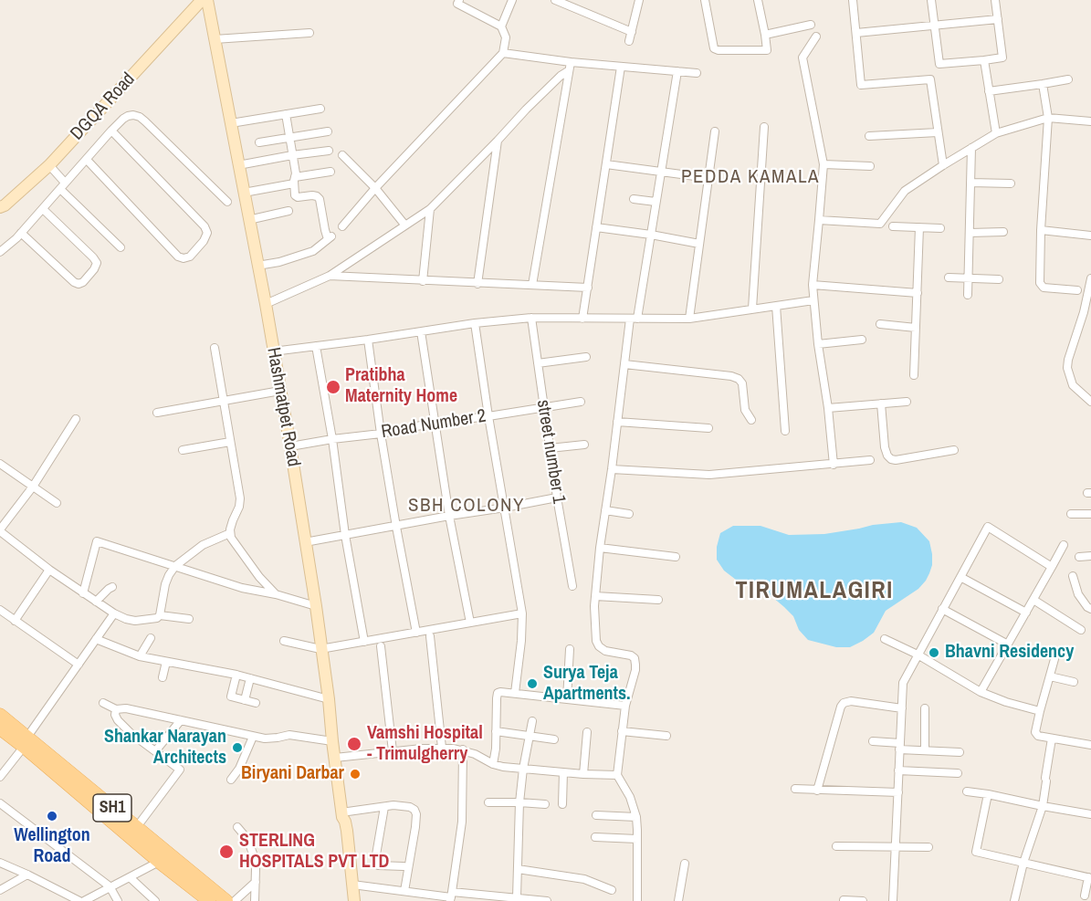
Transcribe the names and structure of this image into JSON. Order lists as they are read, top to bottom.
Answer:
{
  "streets": {
    "main road": ["DGQA Road", "Hashmatpet Road", "SH1"],
    "street": ["Road Number 2", "street number 1"]
  },
  "crossings": [
    ["Hashmatpet Road", "Road Number 2"],
    ["Road Number 2", "street number 1"]
  ],
  "districts": ["PEDDA KAMALA", "SBH COLONY", "TIRUMALAGIRI"],
  "places": [
    "Pratibha Maternity Home",
    "Bhavni Residency",
    "Surya Teja Apartments.",
    "Vamshi Hospital - Trimulgherry",
    "Shankar Narayan Architects",
    "Biryani Darbar",
    "Wellington Road",
    "STERLING HOSPITALS PVT LTD"
  ]
}
